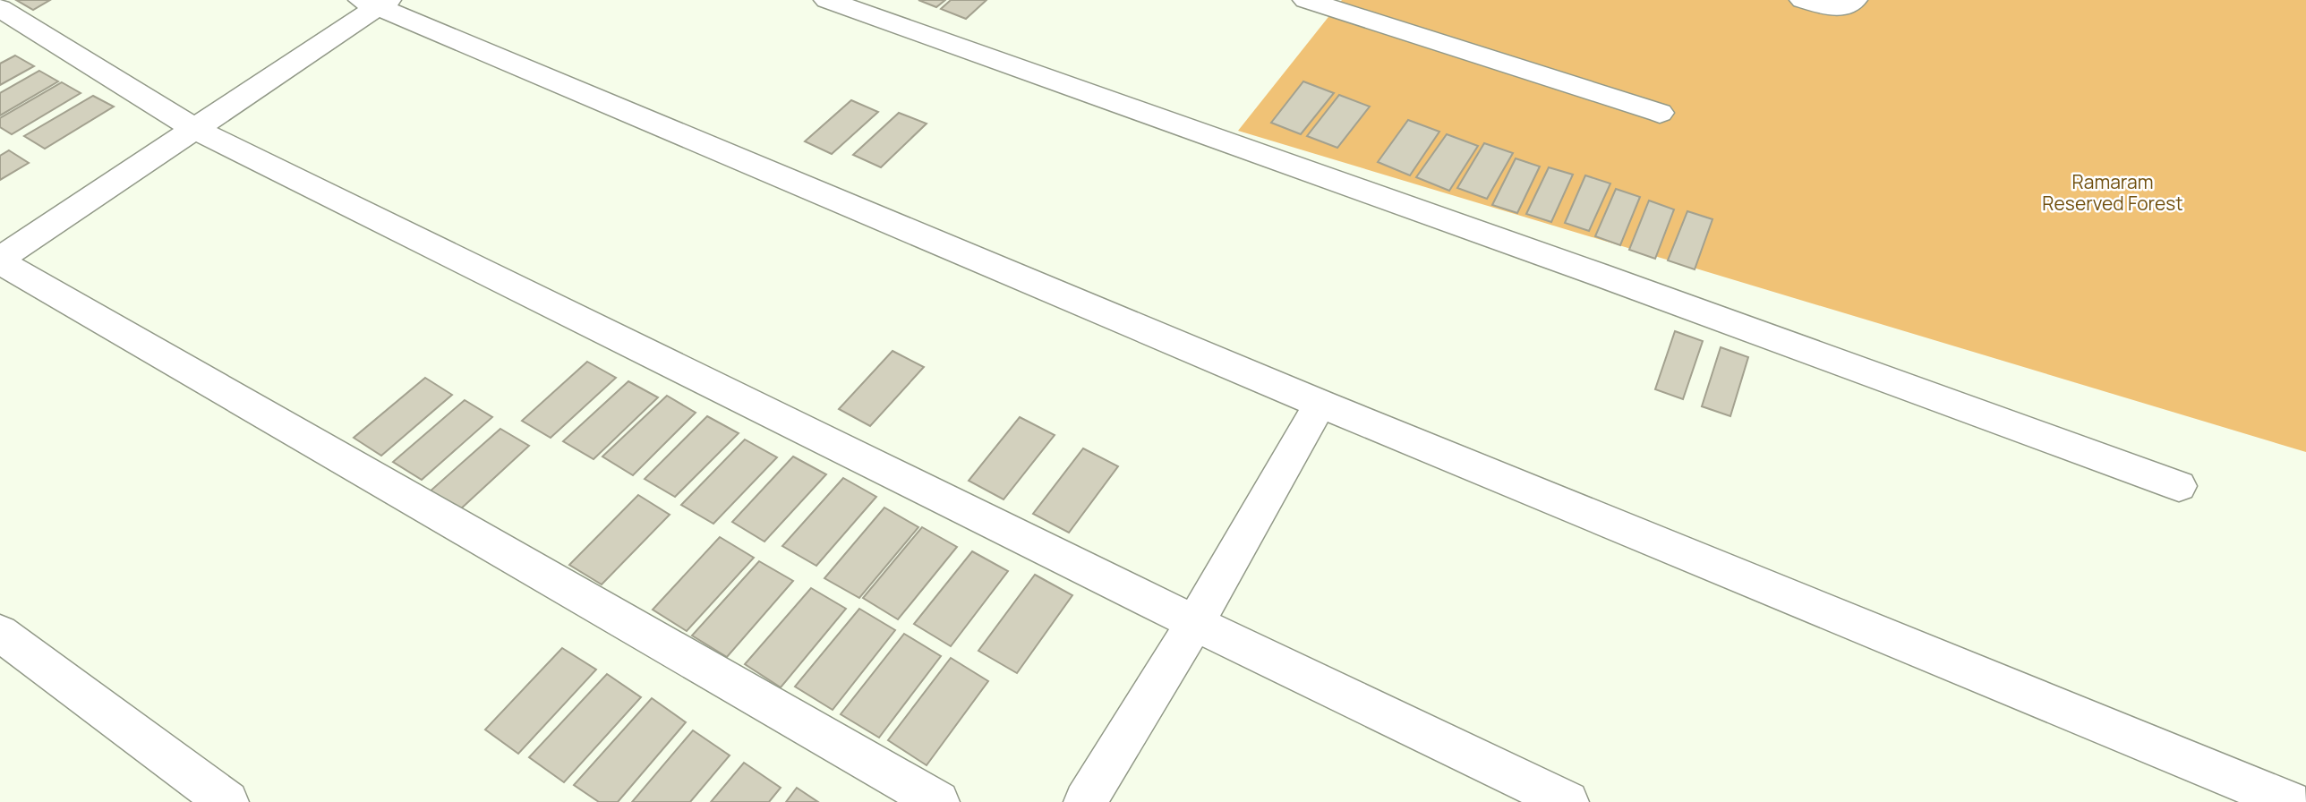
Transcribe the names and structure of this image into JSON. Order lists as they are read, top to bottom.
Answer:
{
  "parks": ["Ramaram Reserved Forest"]
}
